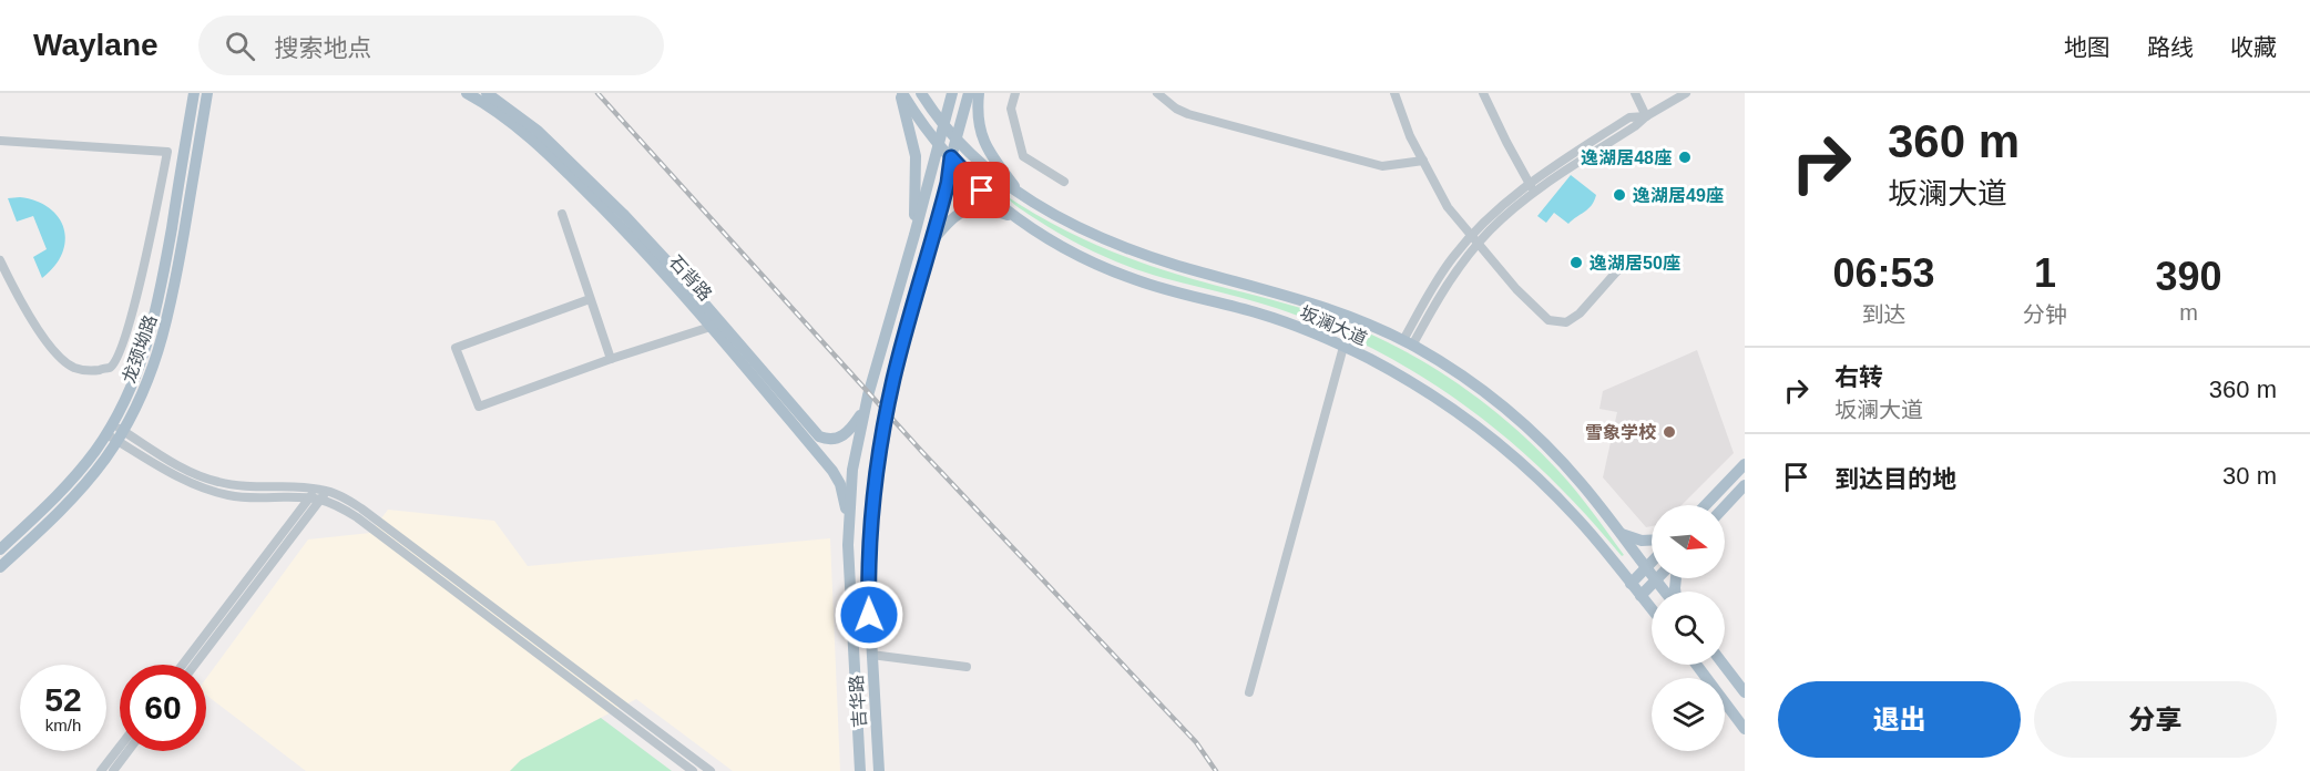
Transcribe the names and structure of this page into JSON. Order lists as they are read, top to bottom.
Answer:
{
  "streets": {
    "main road": [
      "石背路",
      "坂澜大道",
      "龙颈坳路",
      "吉华路"
    ]
  },
  "crossings": [
    ["石背路", "吉华路"],
    ["坂澜大道", "吉华路"]
  ],
  "places": [
    "逸湖居48座",
    "逸湖居49座",
    "逸湖居50座",
    "雪象学校"
  ],
  "north": "right",
  "page": {
    "header": "Waylane",
    "search": "搜索地点",
    "nav": ["地图", "路线", "收藏"],
    "turn": ["360 m", "坂澜大道"],
    "eta": [
      "06:53",
      "到达",
      "1",
      "分钟",
      "390",
      "m"
    ],
    "list": [
      {
        "name": "右转",
        "note": "坂澜大道",
        "value": "360 m"
      },
      {
        "name": "到达目的地",
        "value": "30 m"
      }
    ],
    "speed": "52 km/h",
    "limit": "60",
    "buttons": ["退出", "分享"]
  }
}
